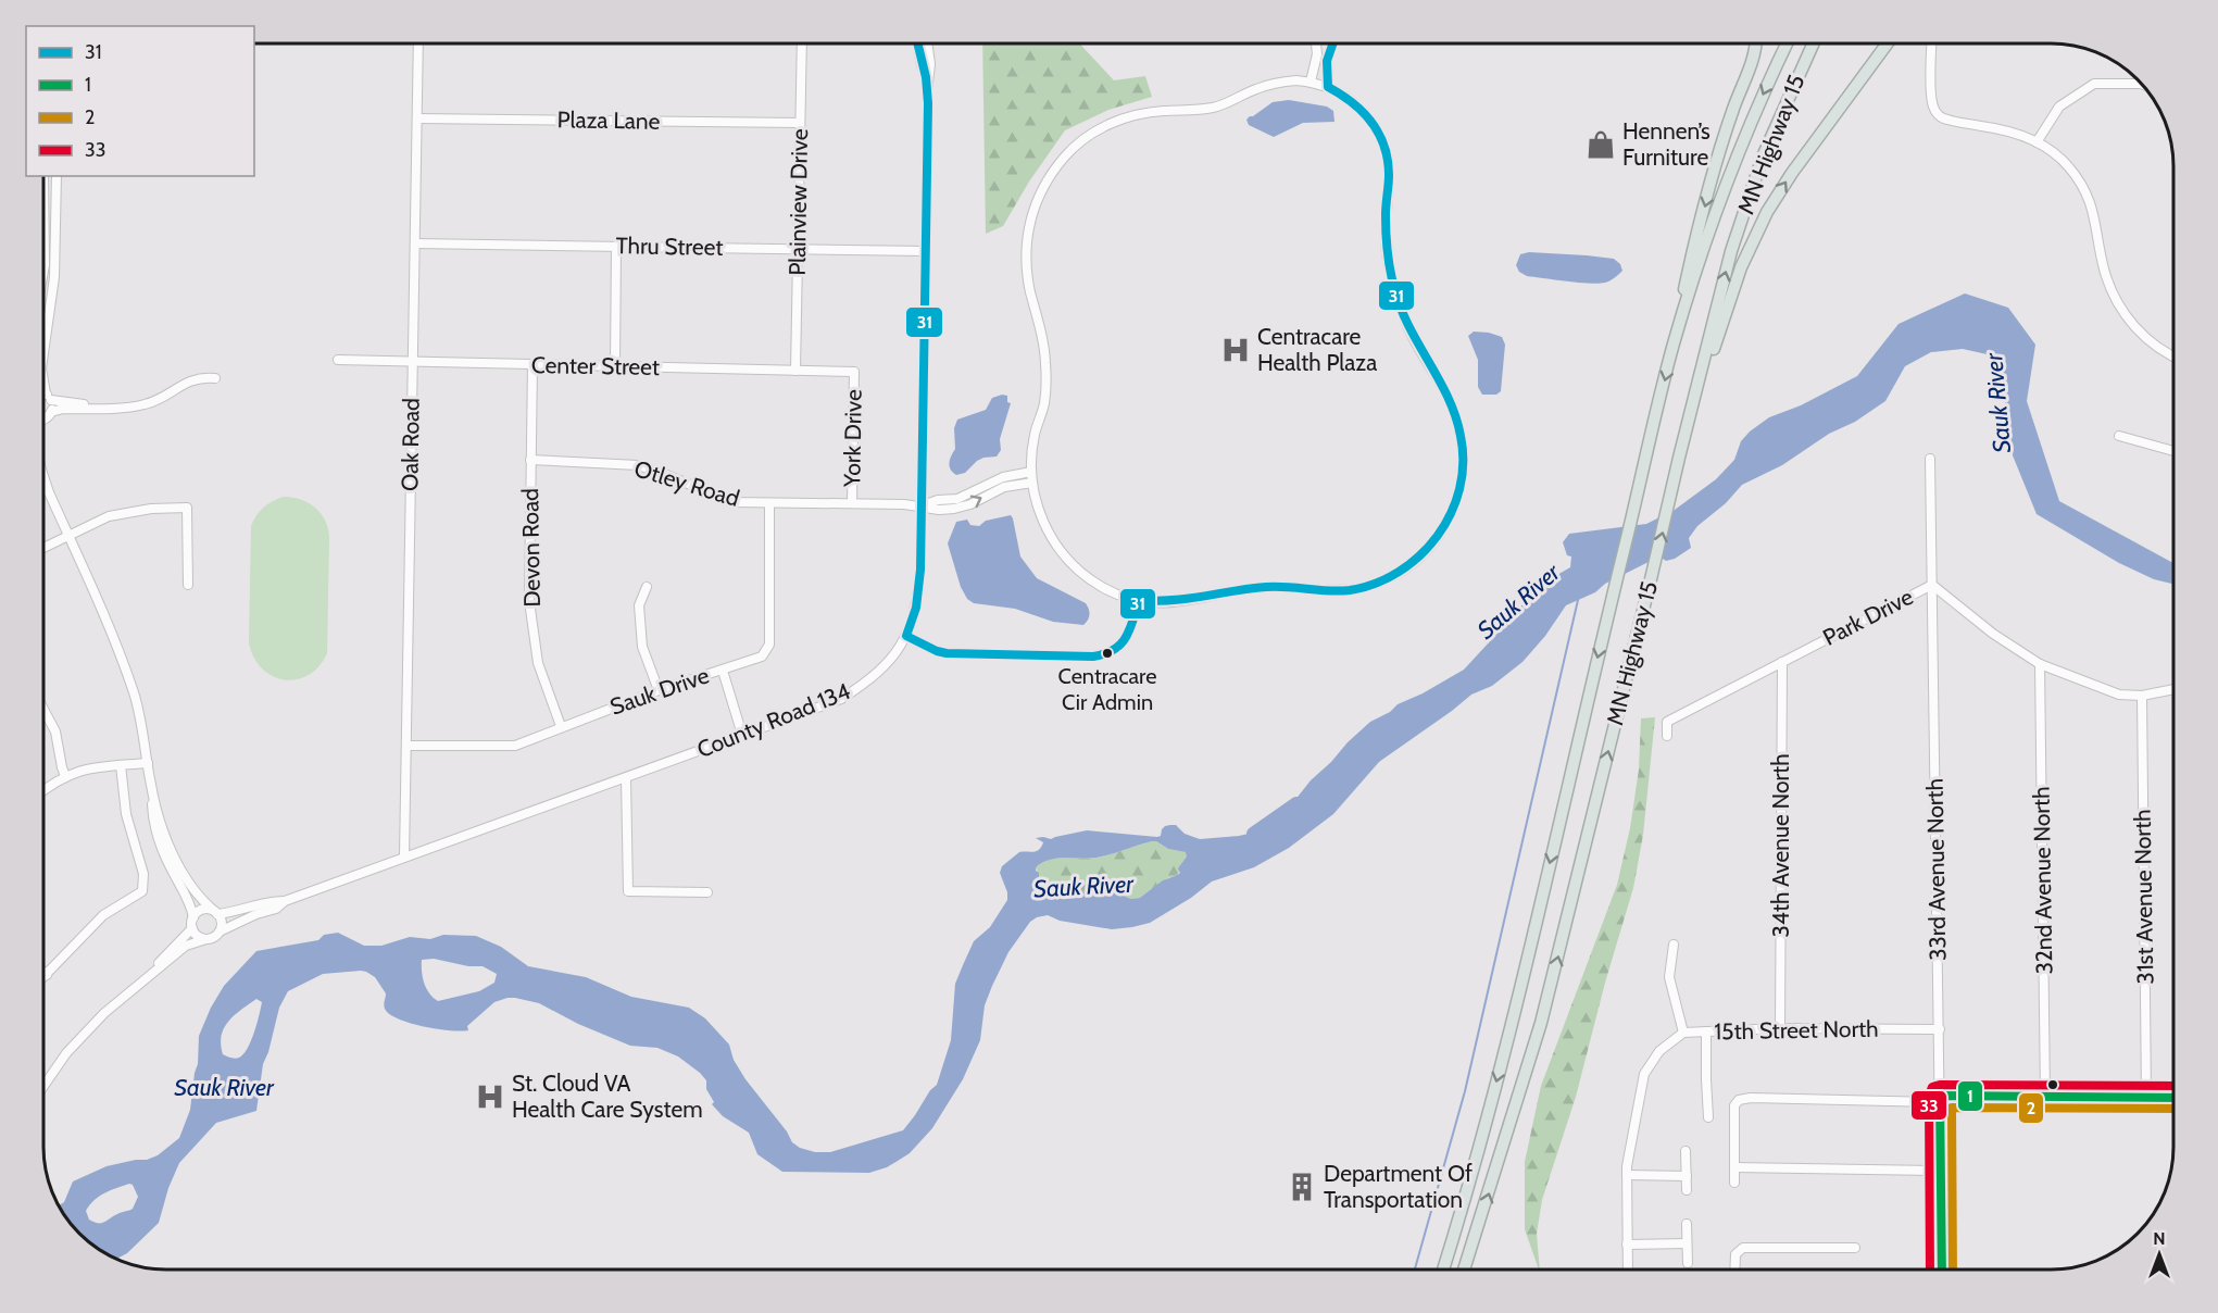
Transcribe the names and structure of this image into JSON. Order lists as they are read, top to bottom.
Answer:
{
  "streets": {
    "highway": ["MN Highway 15"],
    "street": [
      "Plaza Lane",
      "Plainview Drive",
      "Thru Street",
      "Center Street",
      "York Drive",
      "Oak Road",
      "Otley Road",
      "Devon Road",
      "Park Drive",
      "Sauk Drive",
      "County Road 134",
      "34th Avenue North",
      "33rd Avenue North",
      "32nd Avenue North",
      "31st Avenue North",
      "15th Street North"
    ]
  },
  "crossings": [
    ["Plaza Lane", "Plainview Drive"],
    ["Plaza Lane", "Oak Road"],
    ["Plainview Drive", "Thru Street"],
    ["Plainview Drive", "Center Street"],
    ["Thru Street", "Oak Road"],
    ["Thru Street", "County Road 134"],
    ["Center Street", "York Drive"],
    ["Center Street", "Oak Road"],
    ["Center Street", "Devon Road"],
    ["York Drive", "Otley Road"],
    ["Oak Road", "Sauk Drive"],
    ["Oak Road", "County Road 134"],
    ["Otley Road", "Devon Road"],
    ["Otley Road", "Sauk Drive"],
    ["Otley Road", "County Road 134"],
    ["Devon Road", "Sauk Drive"],
    ["Park Drive", "34th Avenue North"],
    ["Park Drive", "33rd Avenue North"],
    ["Park Drive", "32nd Avenue North"],
    ["Park Drive", "31st Avenue North"],
    ["34th Avenue North", "15th Street North"],
    ["33rd Avenue North", "15th Street North"]
  ],
  "water": ["Sauk River"],
  "places": {
    "shop": ["Hennen’s Furniture"],
    "hospital": ["Centracare Health Plaza", "St. Cloud VA Health Care System"],
    "other": ["Centracare Cir Admin"],
    "building": ["Department Of Transportation"]
  },
  "lines": [
    "transit line 31",
    "transit line 33",
    "transit line 1",
    "transit line 2"
  ],
  "legend": [
    "31",
    "1",
    "2",
    "33"
  ],
  "north": "top"
}
